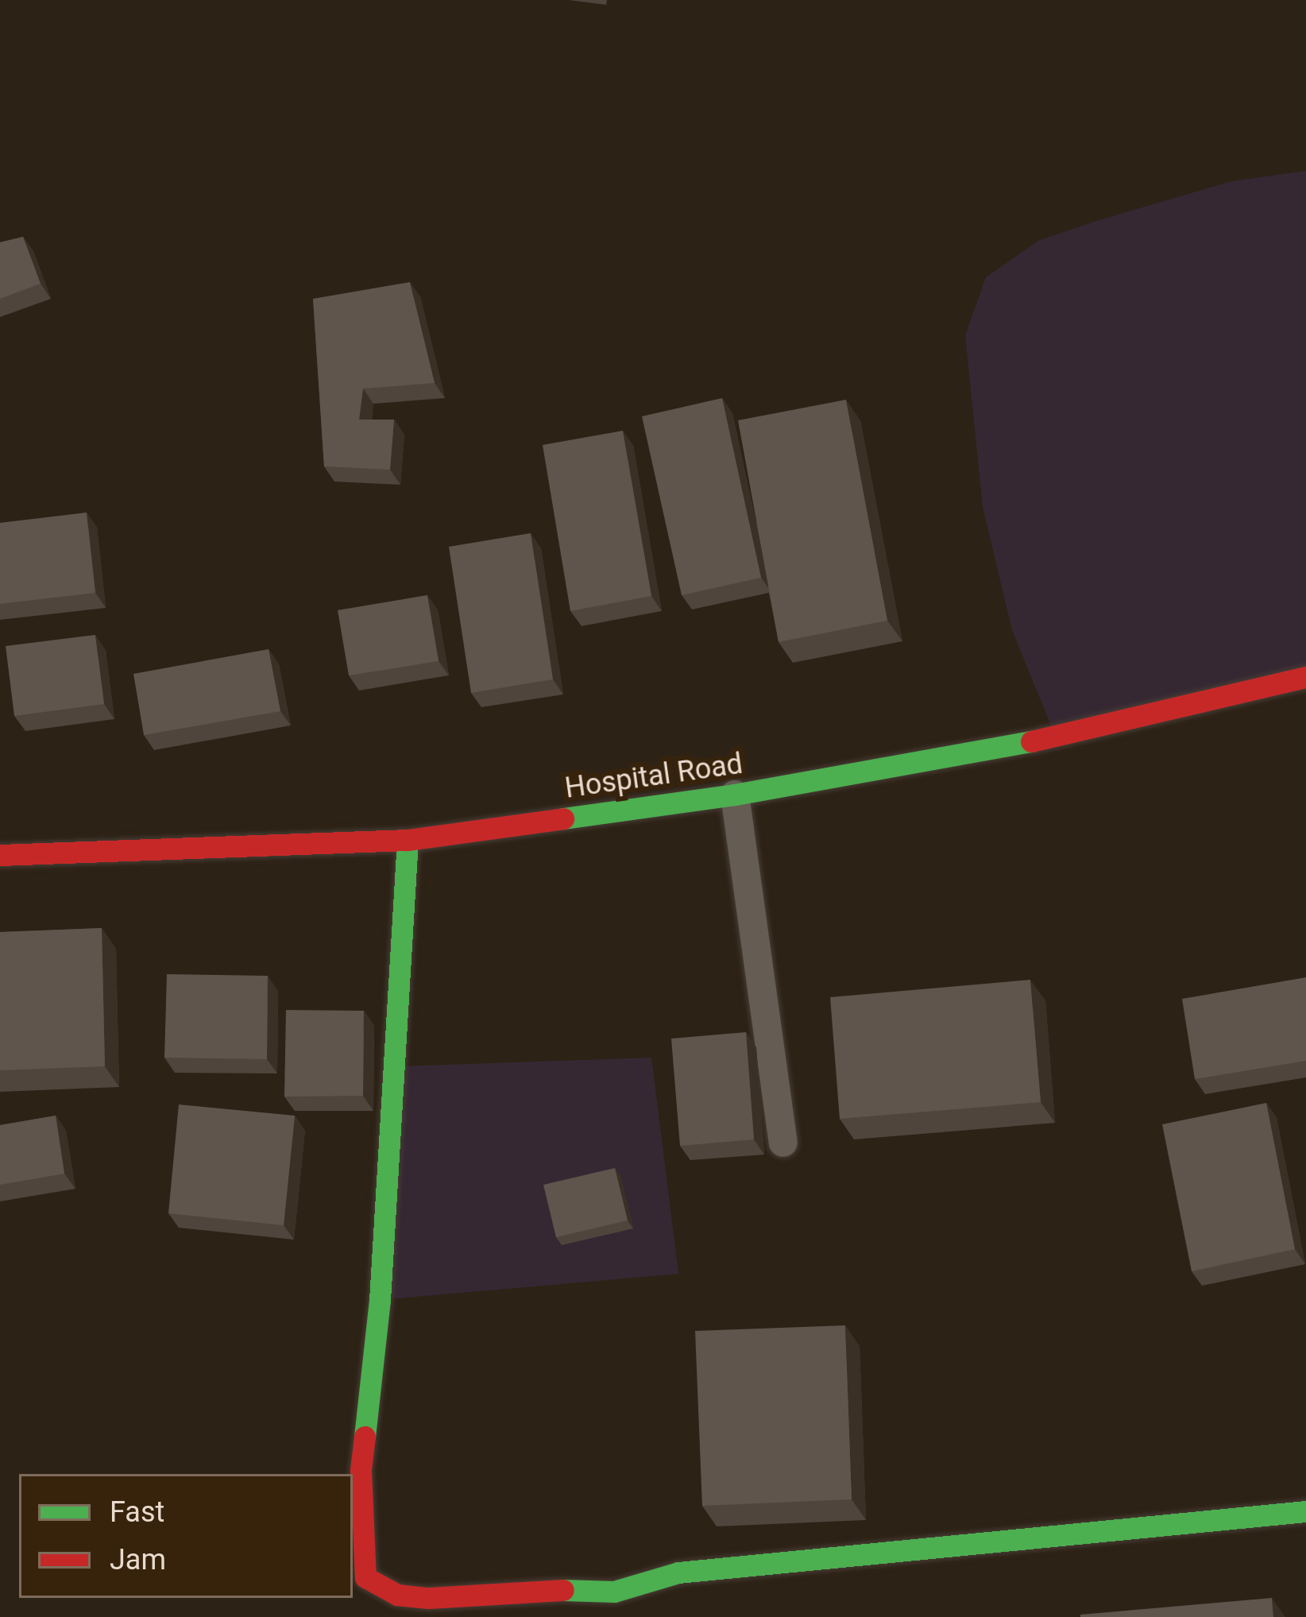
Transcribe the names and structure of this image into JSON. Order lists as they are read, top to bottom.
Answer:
{
  "streets": {
    "street": ["Hospital Road"]
  },
  "legend": ["Fast", "Jam"]
}
